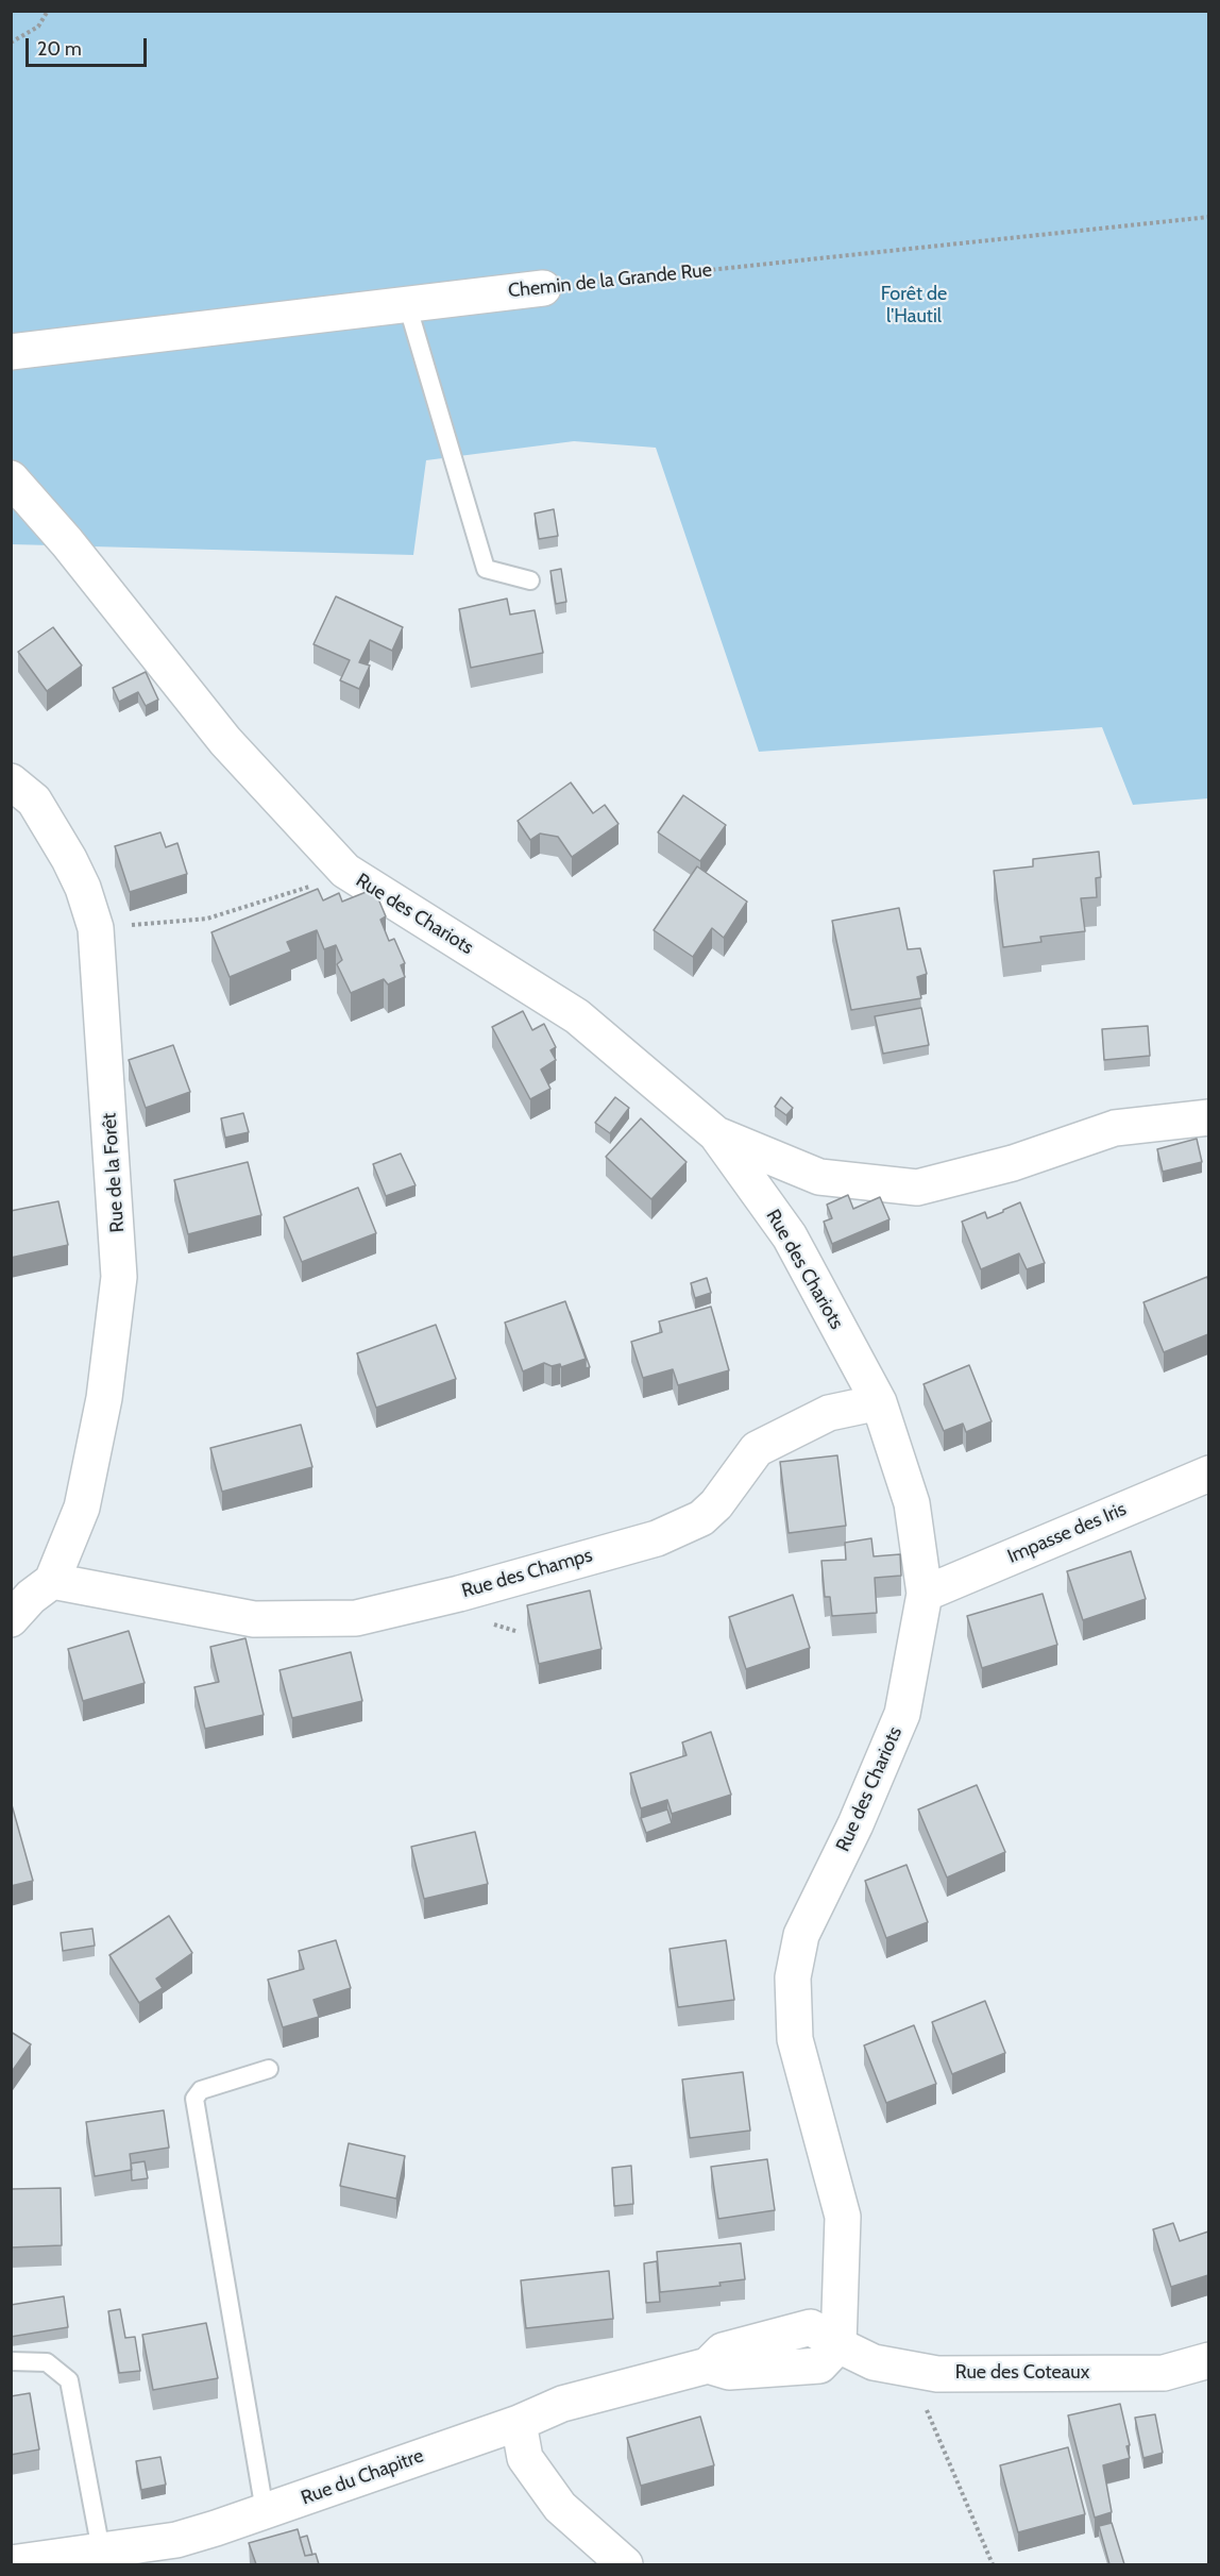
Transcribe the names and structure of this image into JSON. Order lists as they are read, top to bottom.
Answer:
{
  "streets": {
    "street": [
      "Chemin de la Grande Rue",
      "Rue des Chariots",
      "Rue de la Forêt",
      "Impasse des Iris",
      "Rue des Champs",
      "Rue des Coteaux",
      "Rue du Chapitre"
    ]
  },
  "crossings": [
    ["Rue des Chariots", "Impasse des Iris"],
    ["Rue des Chariots", "Rue des Champs"],
    ["Rue des Chariots", "Rue des Coteaux"],
    ["Rue des Chariots", "Rue du Chapitre"],
    ["Rue de la Forêt", "Rue des Champs"],
    ["Rue des Coteaux", "Rue du Chapitre"]
  ],
  "parks": ["Forêt de l'Hautil"],
  "scale_bar": "20 m"
}
